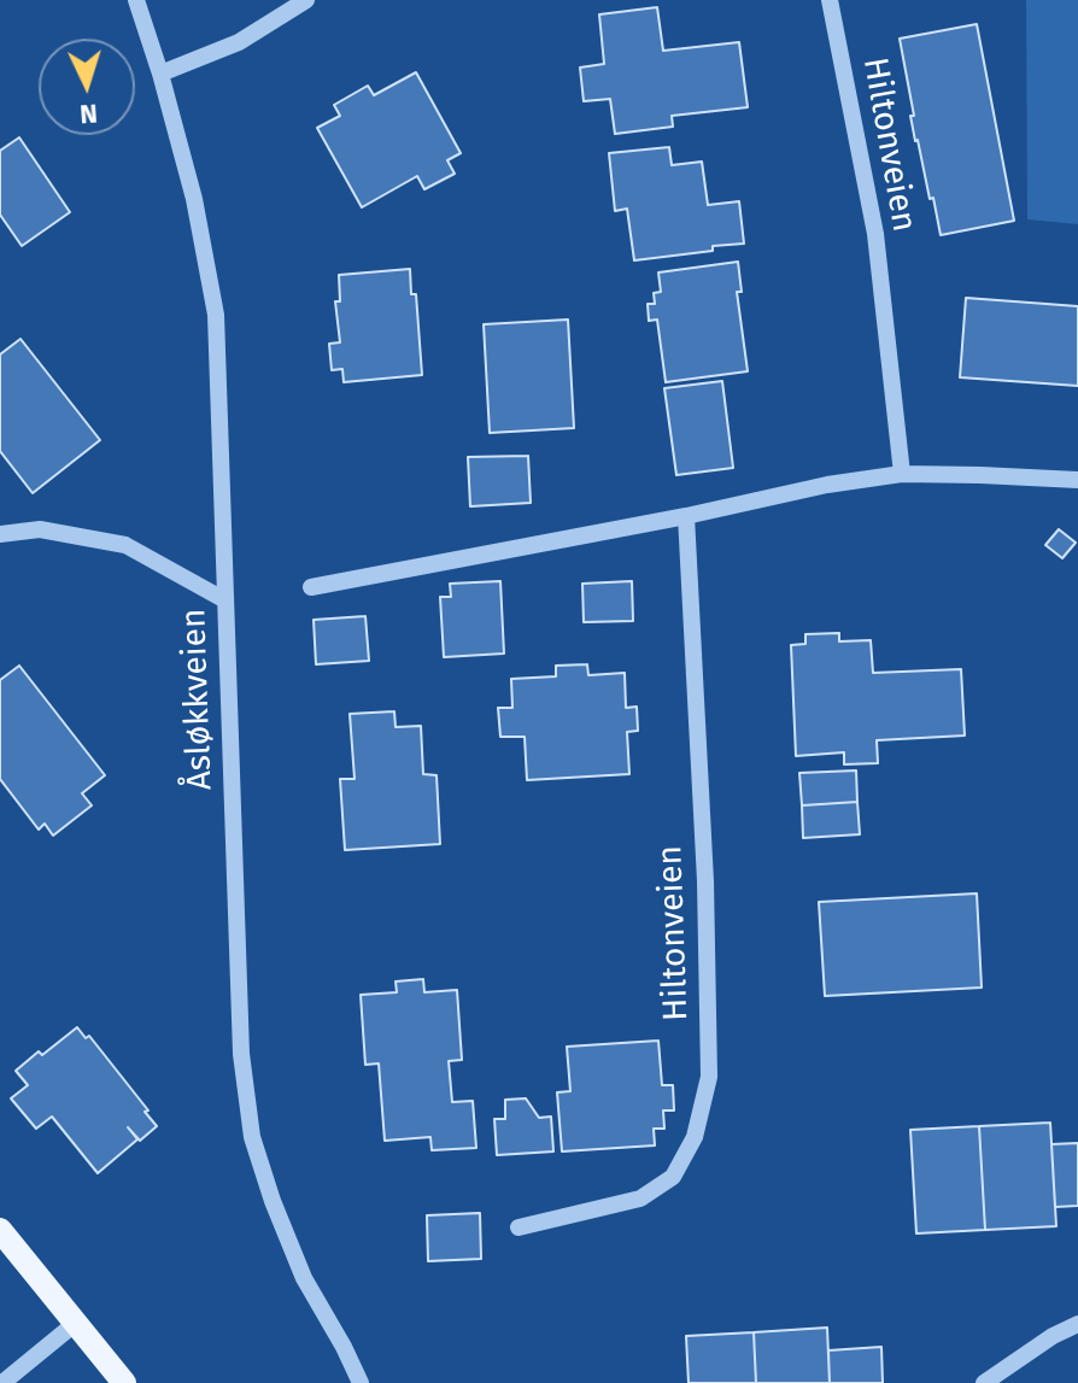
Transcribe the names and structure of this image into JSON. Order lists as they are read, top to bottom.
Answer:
{
  "streets": {
    "street": ["Hiltonveien", "Åsløkkveien"]
  },
  "north": "bottom"
}
